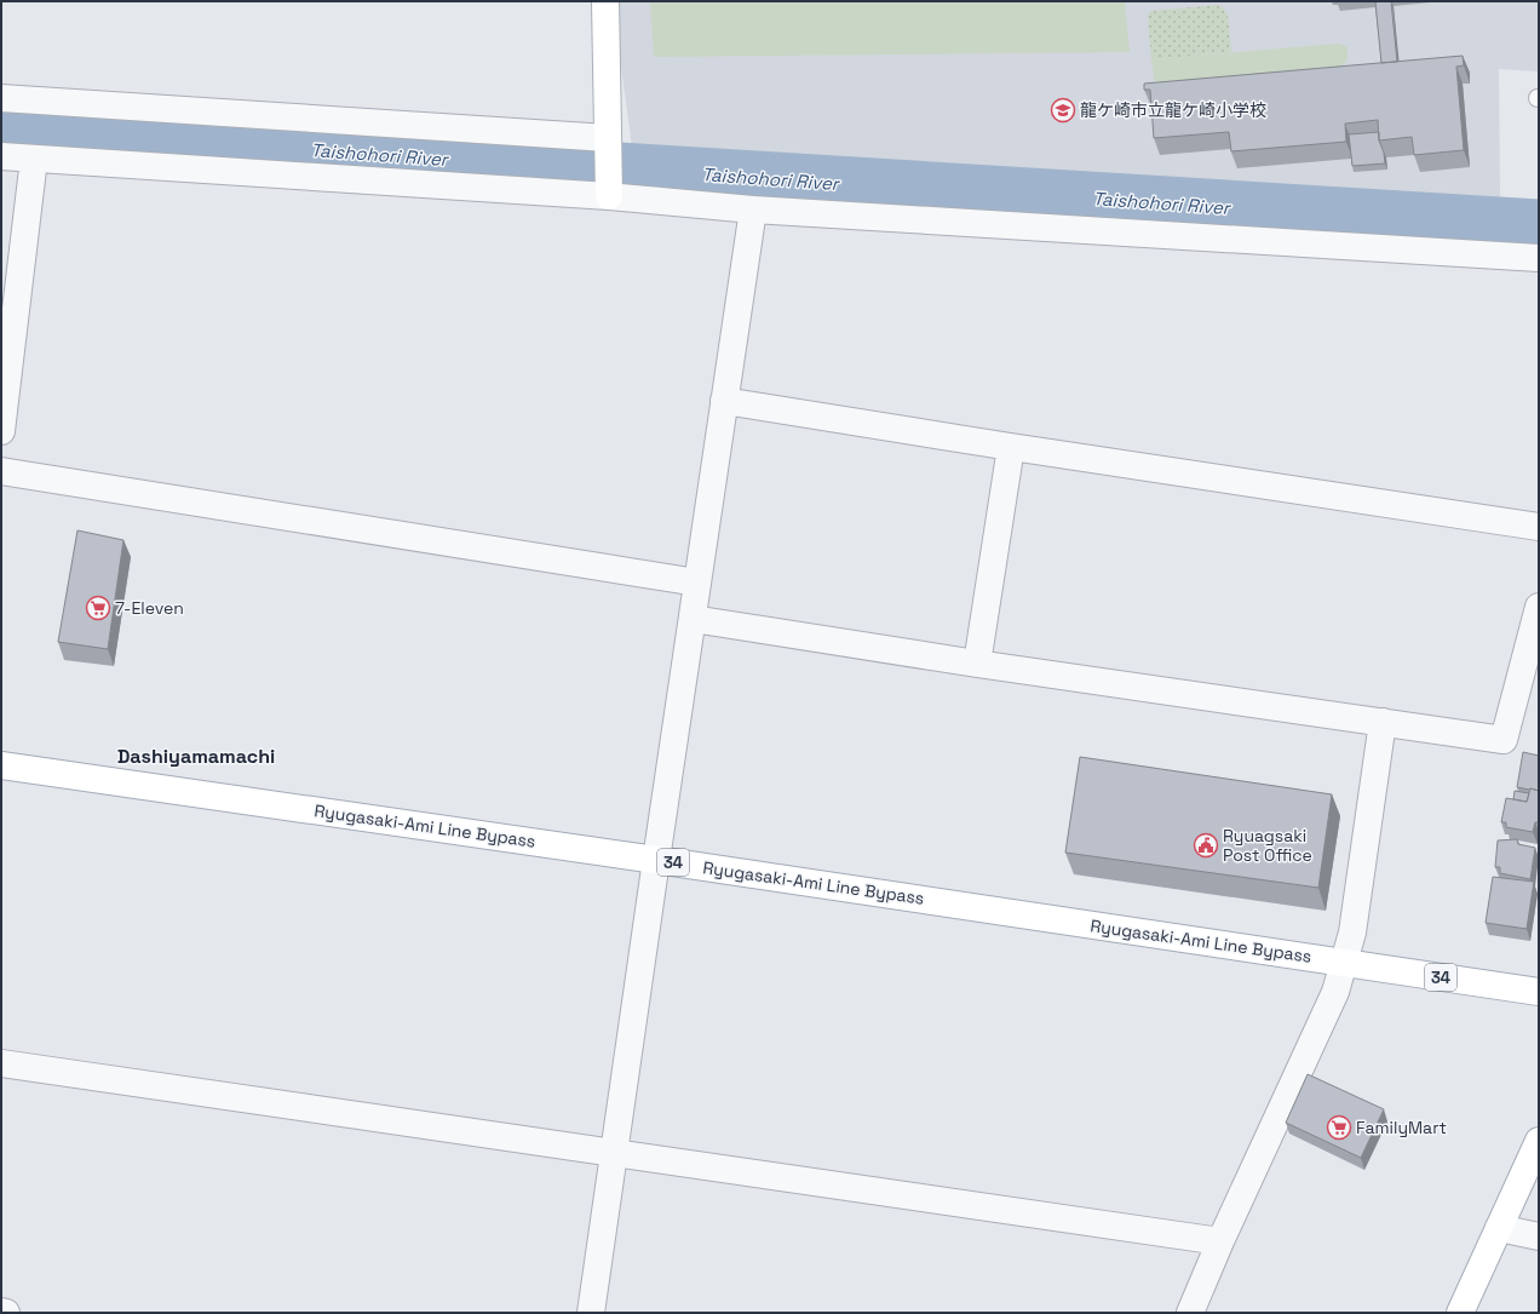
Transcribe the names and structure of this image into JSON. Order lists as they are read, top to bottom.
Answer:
{
  "streets": {
    "main road": ["Ryugasaki-Ami Line Bypass", "34"]
  },
  "districts": ["Dashiyamamachi"],
  "water": ["Taishohori River"],
  "places": {
    "school or university": ["龍ケ崎市立龍ケ崎小学校"],
    "supermarket": ["7-Eleven", "FamilyMart"],
    "public building": ["Ryuagsaki Post Office"]
  }
}
